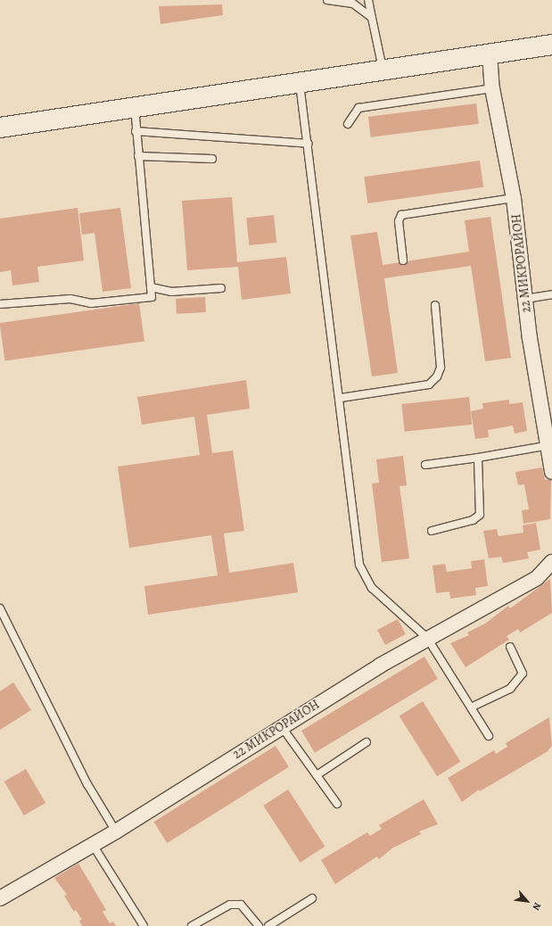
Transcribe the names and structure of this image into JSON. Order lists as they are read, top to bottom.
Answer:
{
  "streets": {
    "street": ["22 МИКРОРАЙОН"]
  },
  "north": "bottom right"
}
